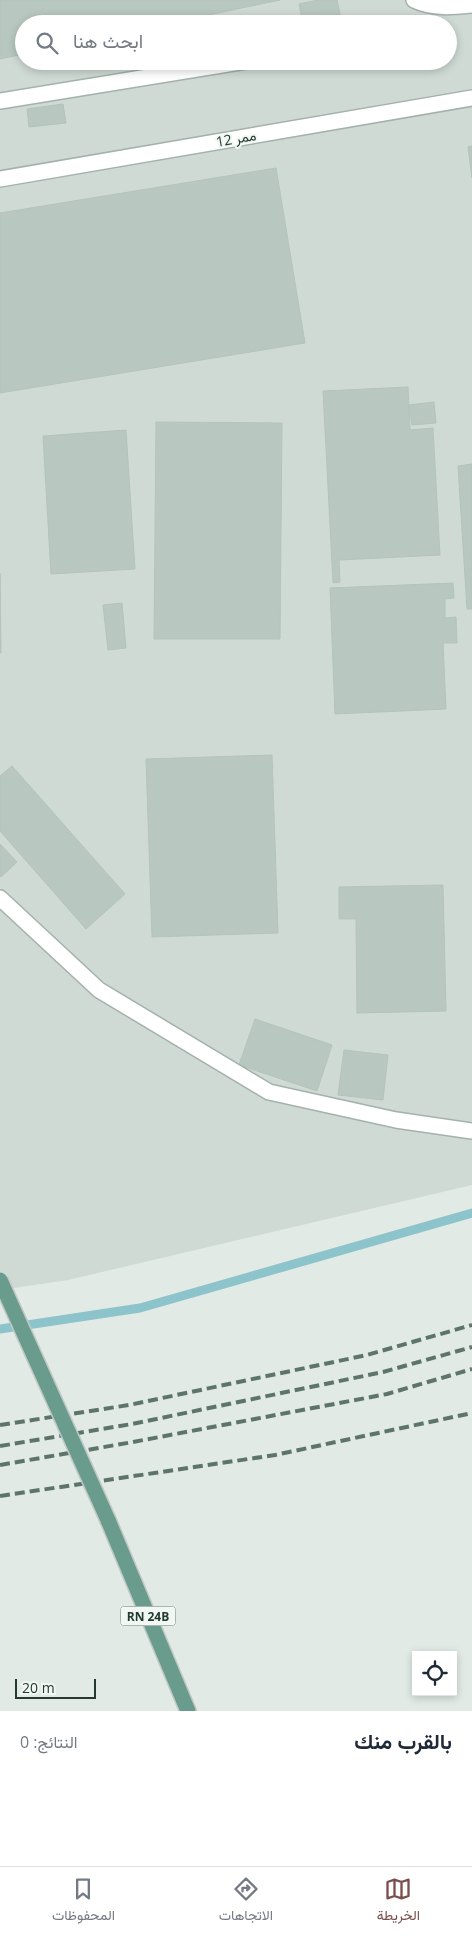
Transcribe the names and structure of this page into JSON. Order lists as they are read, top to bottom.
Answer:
{
  "streets": {
    "main road": ["RN 24B"],
    "lane": ["ممر 12"]
  },
  "scale_bar": "20 m",
  "page": {
    "search": "ابحث هنا",
    "scale": "20 m",
    "heading": ["بالقرب منك", "النتائج: 0"],
    "nav": ["الخريطة", "الاتجاهات", "المحفوظات"]
  }
}
